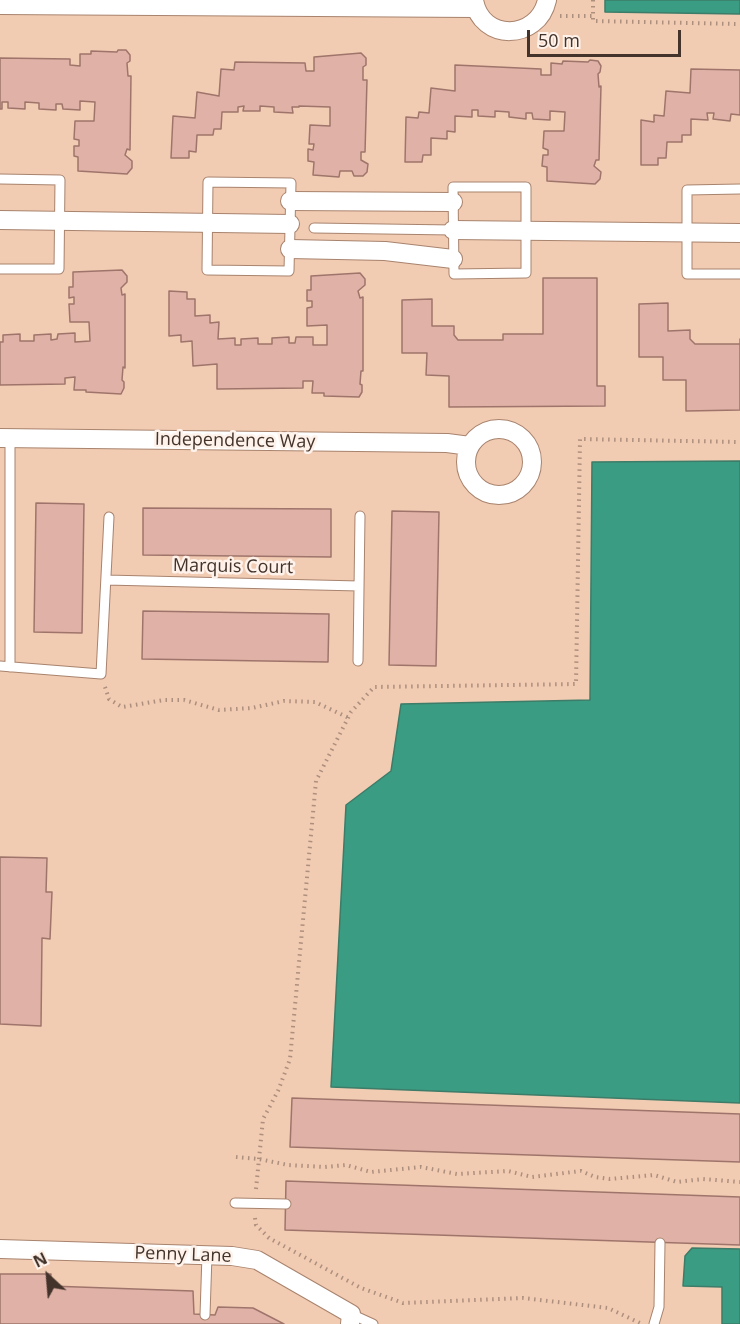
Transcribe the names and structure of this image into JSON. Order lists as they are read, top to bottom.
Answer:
{
  "streets": {
    "street": ["Independence Way", "Penny Lane"],
    "lane": ["Marquis Court"]
  },
  "scale_bar": "50 m",
  "north": "top left"
}
